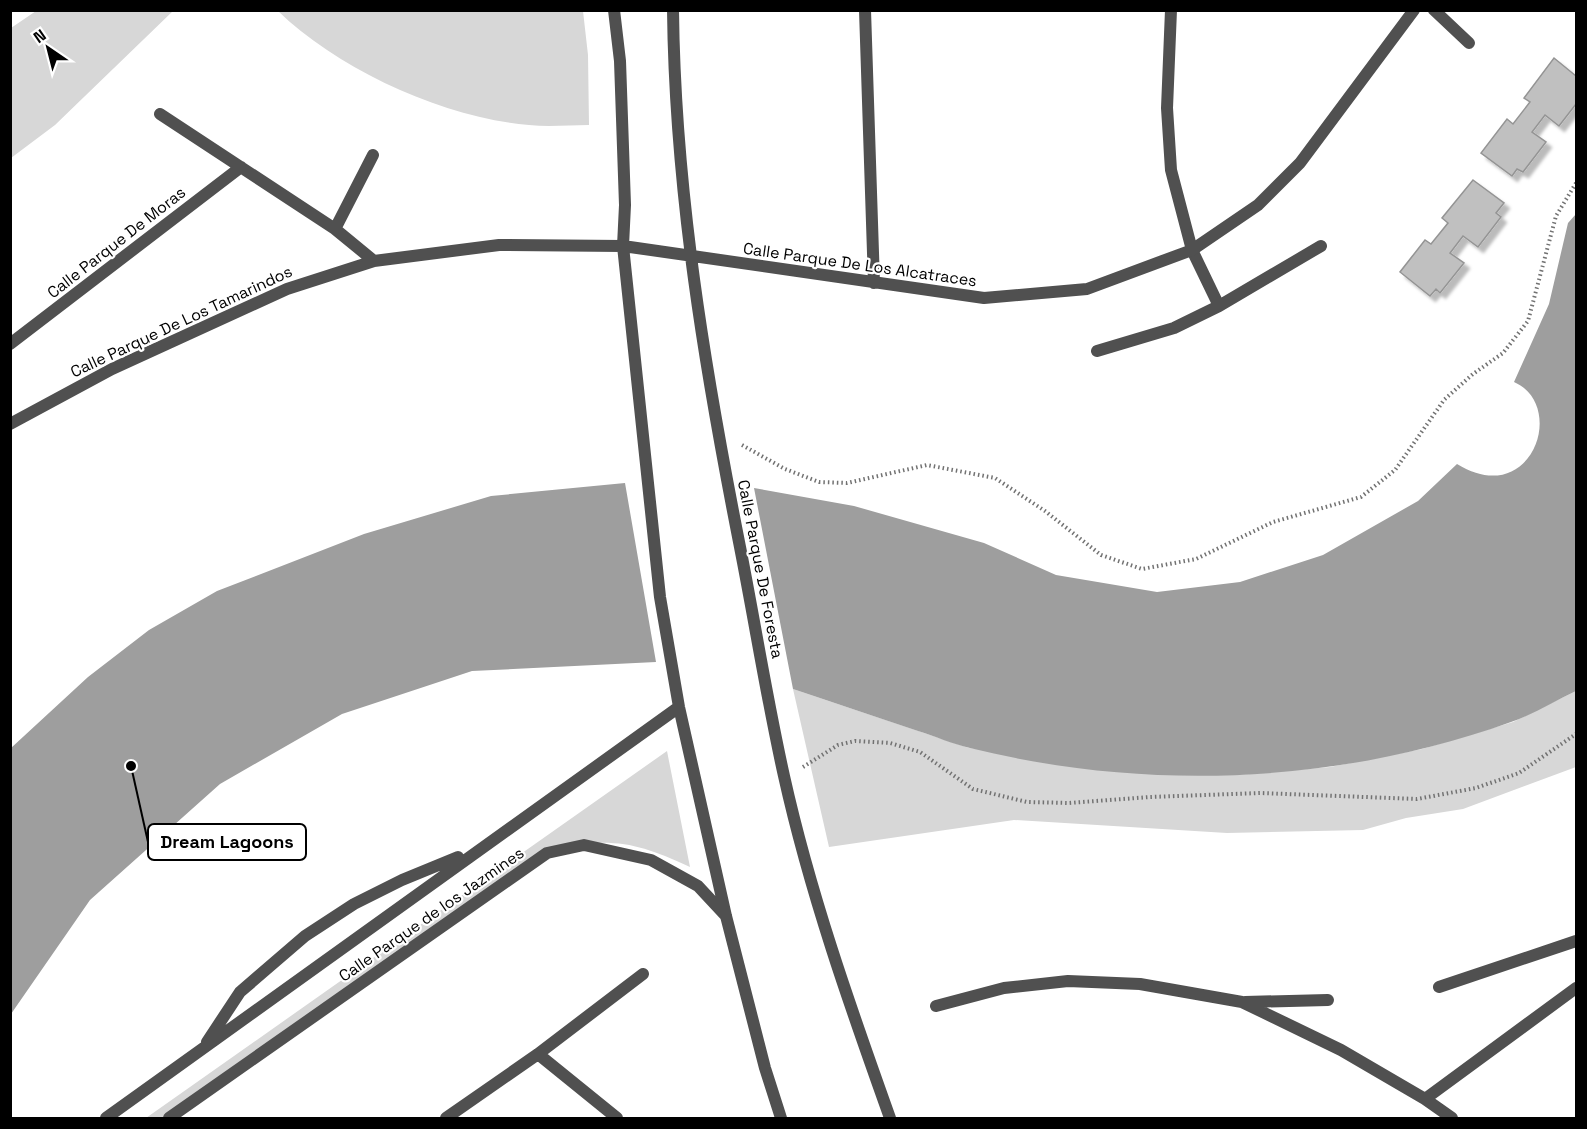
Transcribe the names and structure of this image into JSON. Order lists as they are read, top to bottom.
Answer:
{
  "streets": {
    "street": [
      "Calle Parque De Moras",
      "Calle Parque De Los Alcatraces",
      "Calle Parque De Los Tamarindos",
      "Calle Parque De Foresta",
      "Calle Parque de los Jazmines"
    ]
  },
  "crossings": [
    ["Calle Parque De Los Alcatraces", "Calle Parque De Los Tamarindos"],
    ["Calle Parque De Los Alcatraces", "Calle Parque De Foresta"]
  ],
  "places": ["Dream Lagoons"],
  "north": "top left"
}
